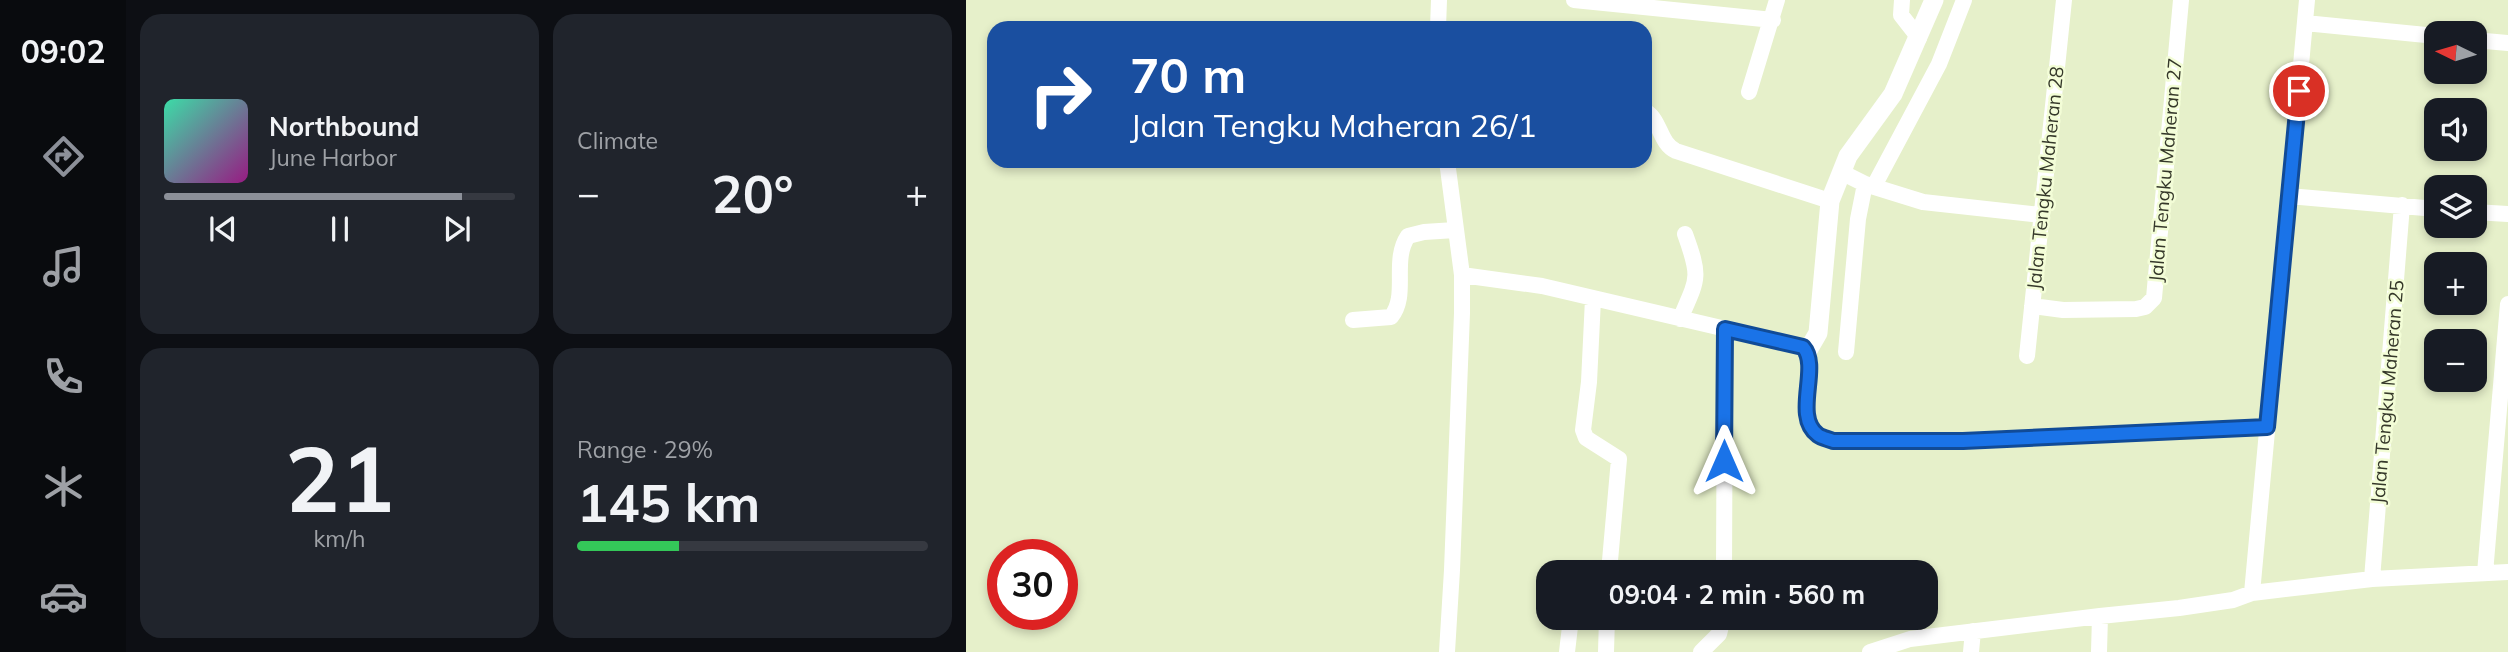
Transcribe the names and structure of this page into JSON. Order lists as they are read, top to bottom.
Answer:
{
  "streets": {
    "street": ["Jalan Tengku Maheran 27", "Jalan Tengku Maheran 28", "Jalan Tengku Maheran 25"]
  },
  "crossings": [
    ["Jalan Tengku Maheran 27", "Jalan Tengku Maheran 28"]
  ],
  "north": "left",
  "page": {
    "tabs": "09:02",
    "tile": [
      "Climate",
      ["21", "km/h"],
      ["Range · 29%", "145 km"]
    ],
    "map_buttons": ["+", "−"],
    "turn": ["70 m", "Jalan Tengku Maheran 26/1"],
    "song": ["Northbound", "June Harbor"],
    "heat": ["−", "20°", "+"],
    "limit": "30",
    "trip": "09:04 · 2 min · 560 m"
  }
}
